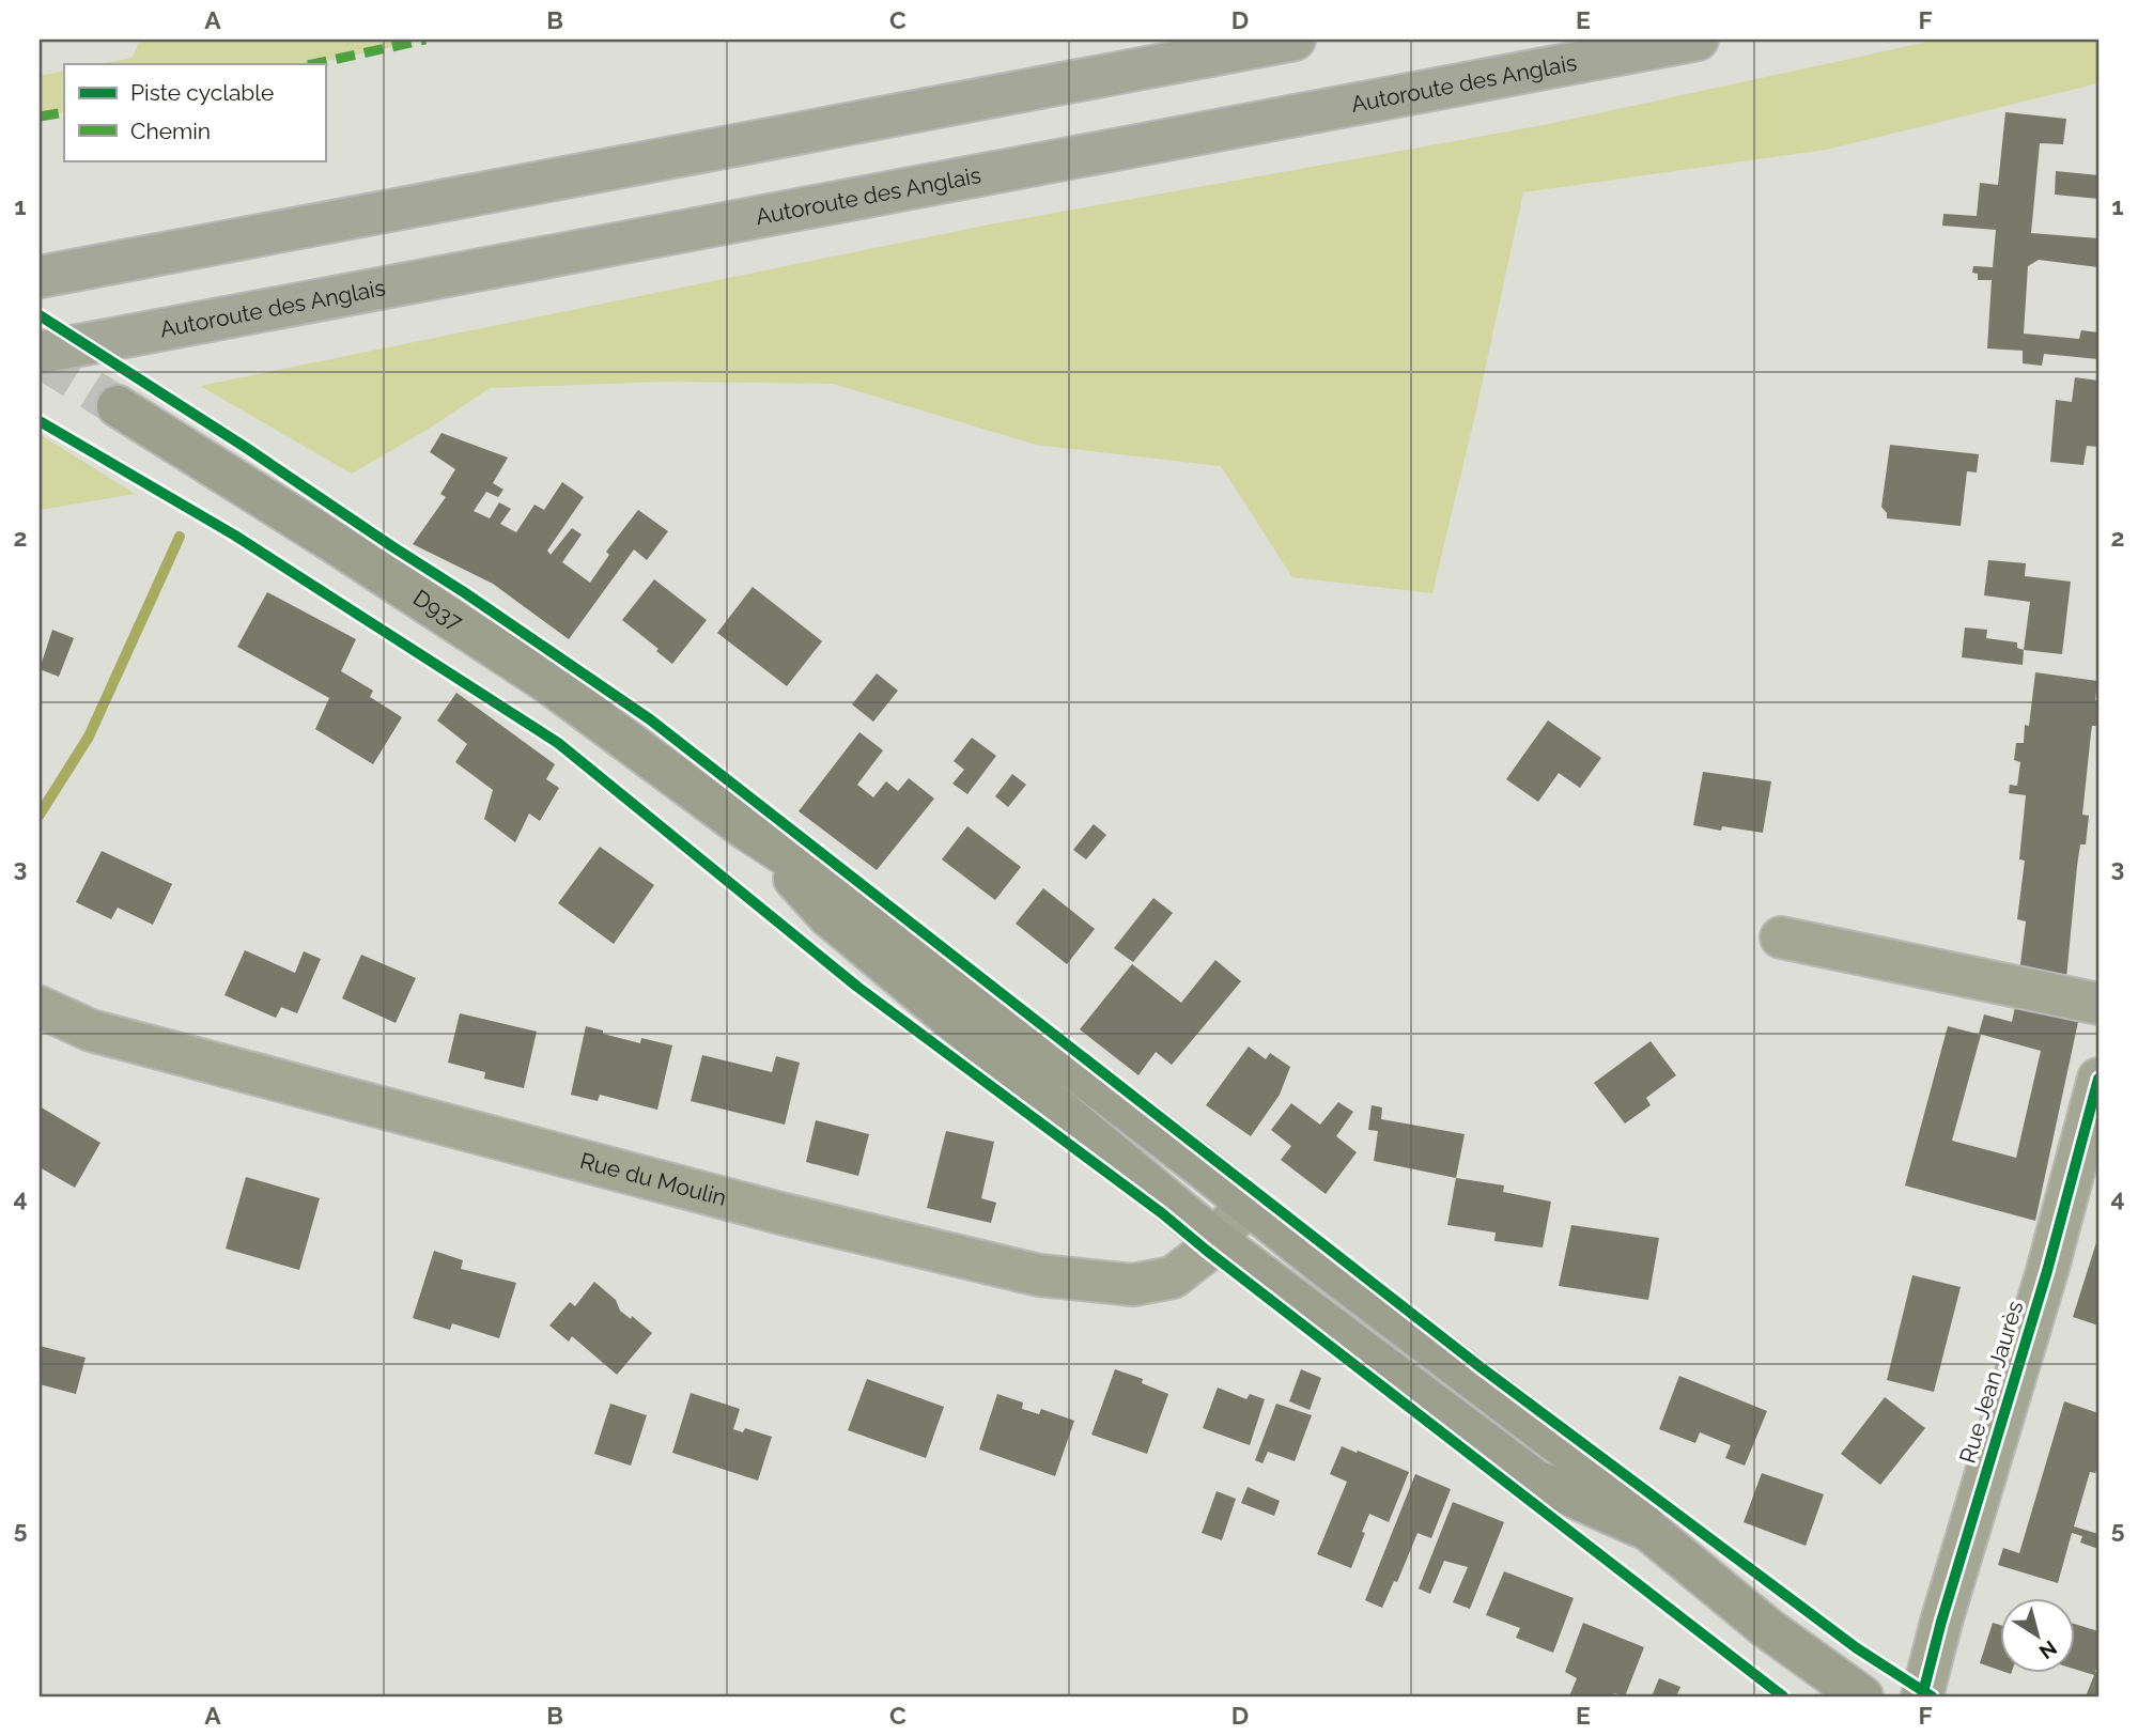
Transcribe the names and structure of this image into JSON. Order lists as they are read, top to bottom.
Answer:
{
  "streets": {
    "highway": ["Autoroute des Anglais"],
    "main road": ["D937"],
    "street": ["Rue du Moulin", "Rue Jean Jaurès"]
  },
  "legend": ["Piste cyclable", "Chemin"],
  "north": "bottom right",
  "grid": {
    "columns": [
      "A",
      "B",
      "C",
      "D",
      "E",
      "F"
    ],
    "rows": [
      "1",
      "2",
      "3",
      "4",
      "5"
    ]
  }
}
